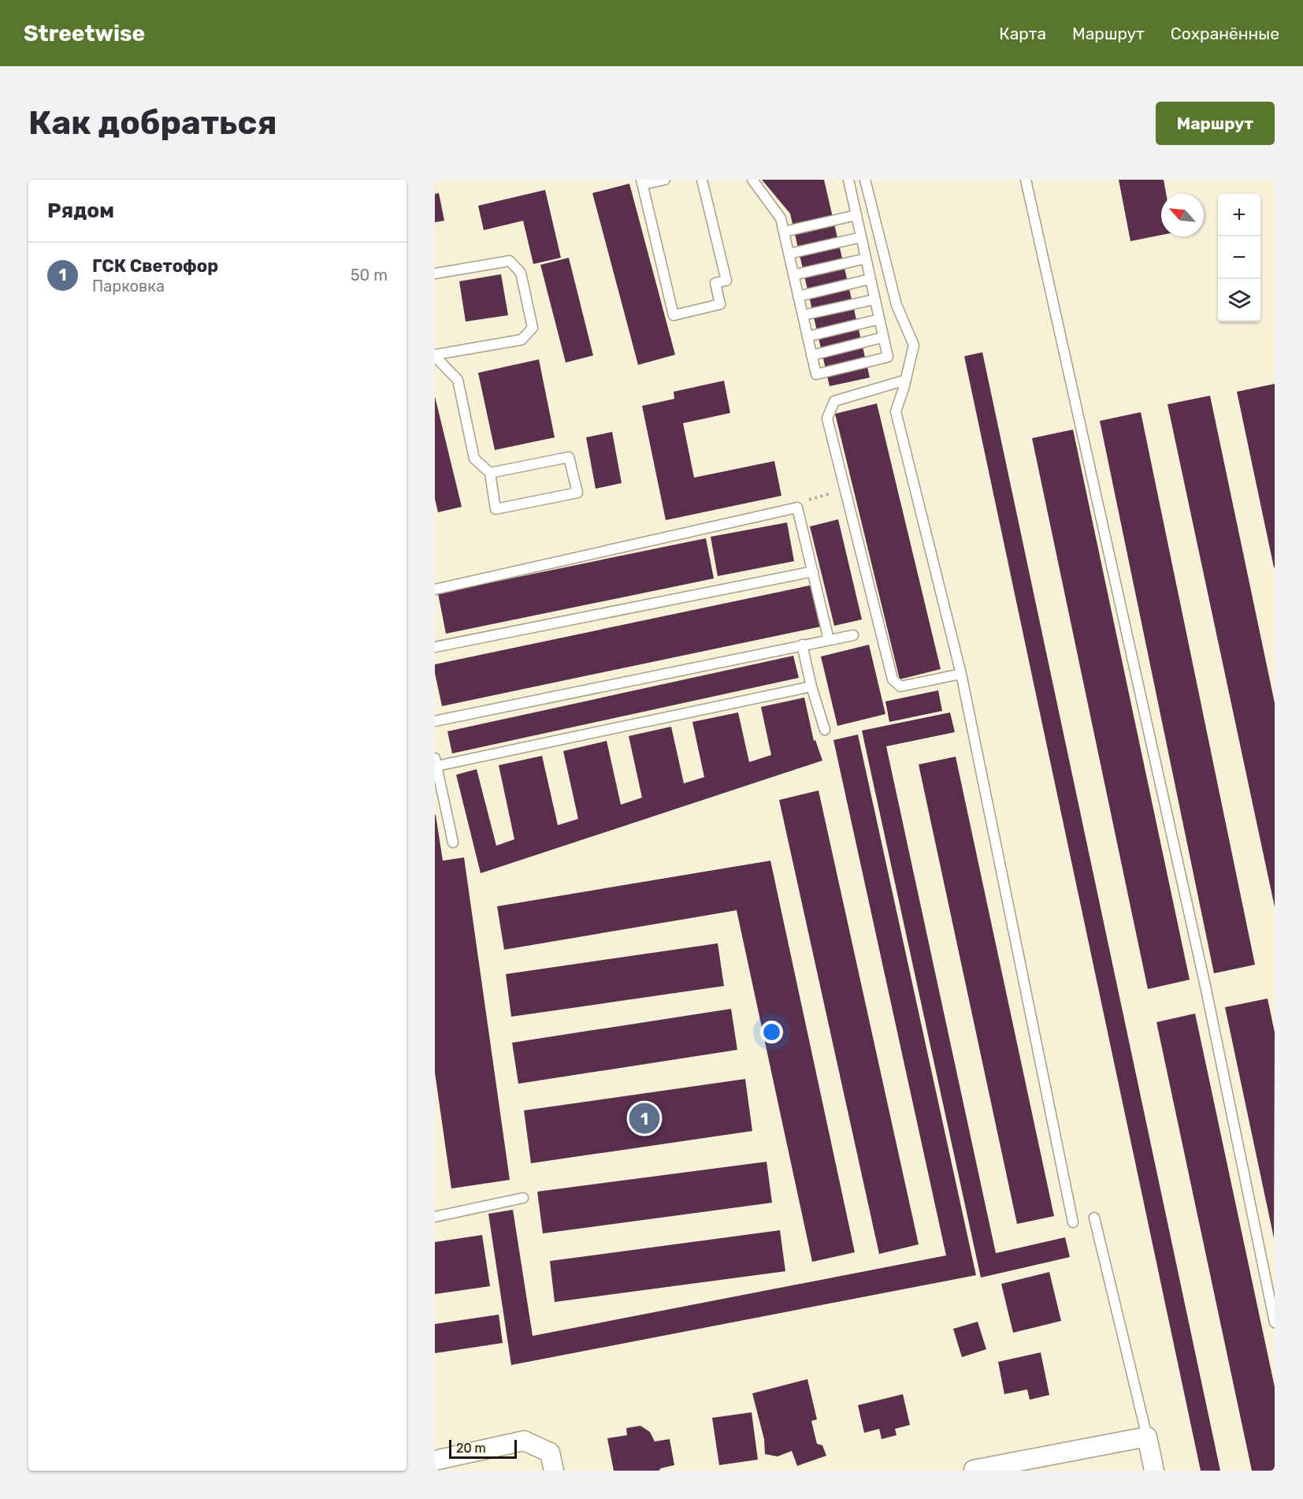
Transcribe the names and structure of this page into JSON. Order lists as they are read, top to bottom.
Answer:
{
  "scale_bar": "20 m",
  "north": "top left",
  "page": {
    "header": "Streetwise",
    "nav": ["Карта", "Маршрут", "Сохранённые"],
    "buttons": "Маршрут",
    "title": "Как добраться",
    "heading": "Рядом",
    "map_buttons": ["+", "−"],
    "list": [
      {
        "mark": "1",
        "name": "ГСК Светофор",
        "note": "Парковка",
        "value": "50 m"
      }
    ],
    "pins": "1",
    "scale": "20 m"
  }
}
